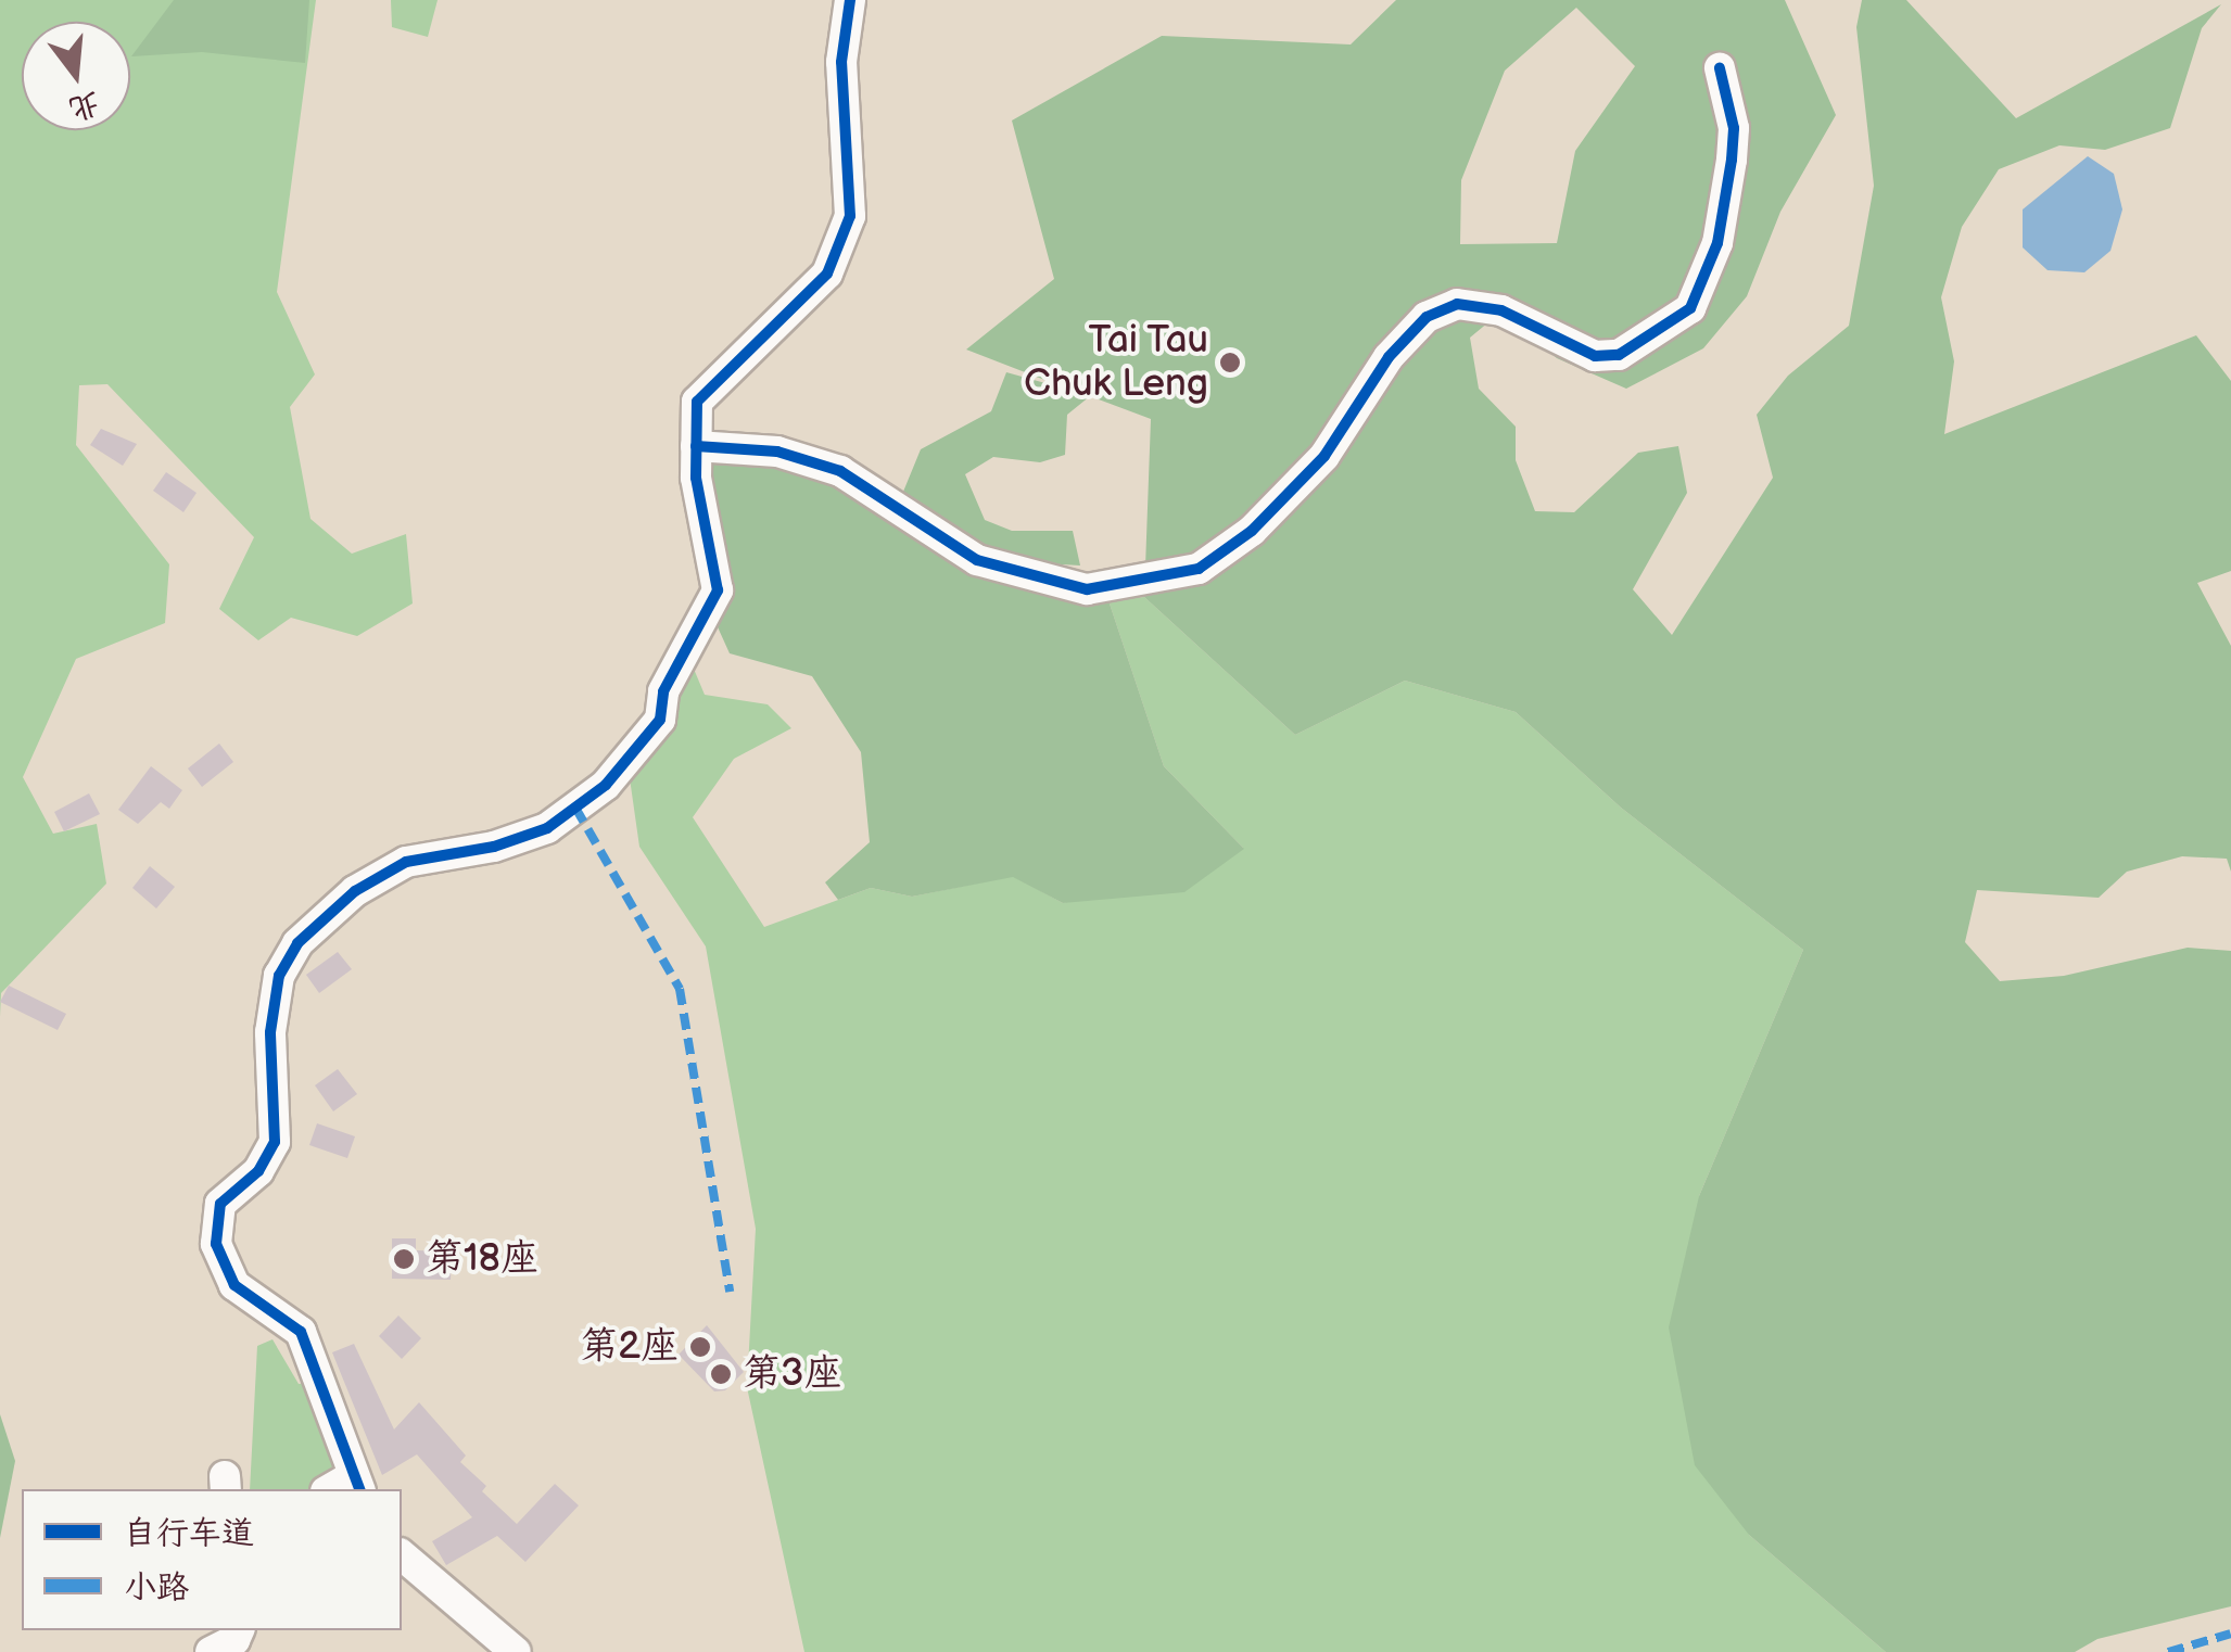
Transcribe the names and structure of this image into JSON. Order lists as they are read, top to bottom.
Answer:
{
  "places": [
    "Tai Tau Chuk Leng",
    "第18座",
    "第2座",
    "第3座"
  ],
  "legend": ["自行车道", "小路"],
  "north": "bottom"
}
